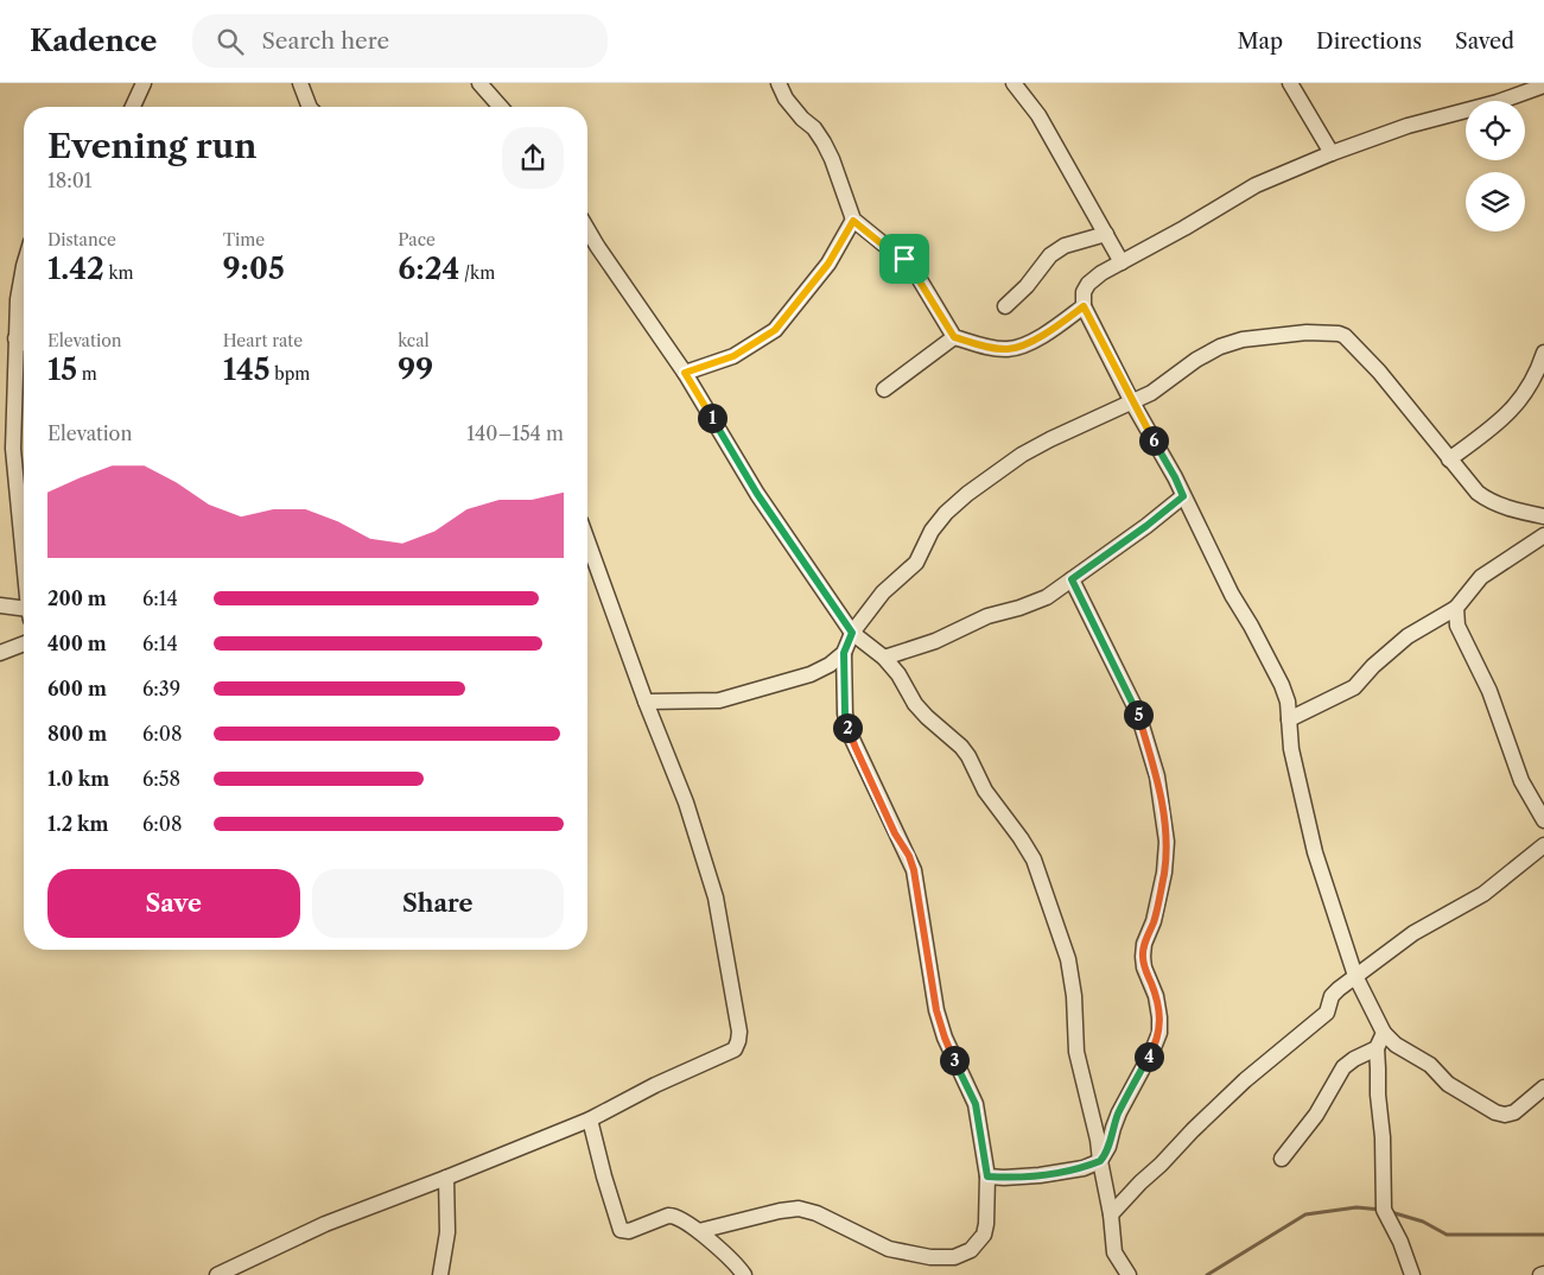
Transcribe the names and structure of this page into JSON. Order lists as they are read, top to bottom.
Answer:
{
  "page": {
    "header": "Kadence",
    "search": "Search here",
    "nav": ["Map", "Directions", "Saved"],
    "heading": ["Evening run", "18:01"],
    "stats": [
      ["Distance", "1.42 km"],
      ["Time", "9:05"],
      ["Pace", "6:24 /km"],
      ["Elevation", "15 m"],
      ["Heart rate", "145 bpm"],
      ["kcal", "99"]
    ],
    "pins": [
      "1",
      "6",
      "5",
      "2",
      "4",
      "3"
    ],
    "chart": ["Elevation", "140–154 m"],
    "list": [
      {
        "name": "200 m",
        "note": "6:14"
      },
      {
        "name": "400 m",
        "note": "6:14"
      },
      {
        "name": "600 m",
        "note": "6:39"
      },
      {
        "name": "800 m",
        "note": "6:08"
      },
      {
        "name": "1.0 km",
        "note": "6:58"
      },
      {
        "name": "1.2 km",
        "note": "6:08"
      }
    ],
    "buttons": ["Save", "Share"]
  }
}
